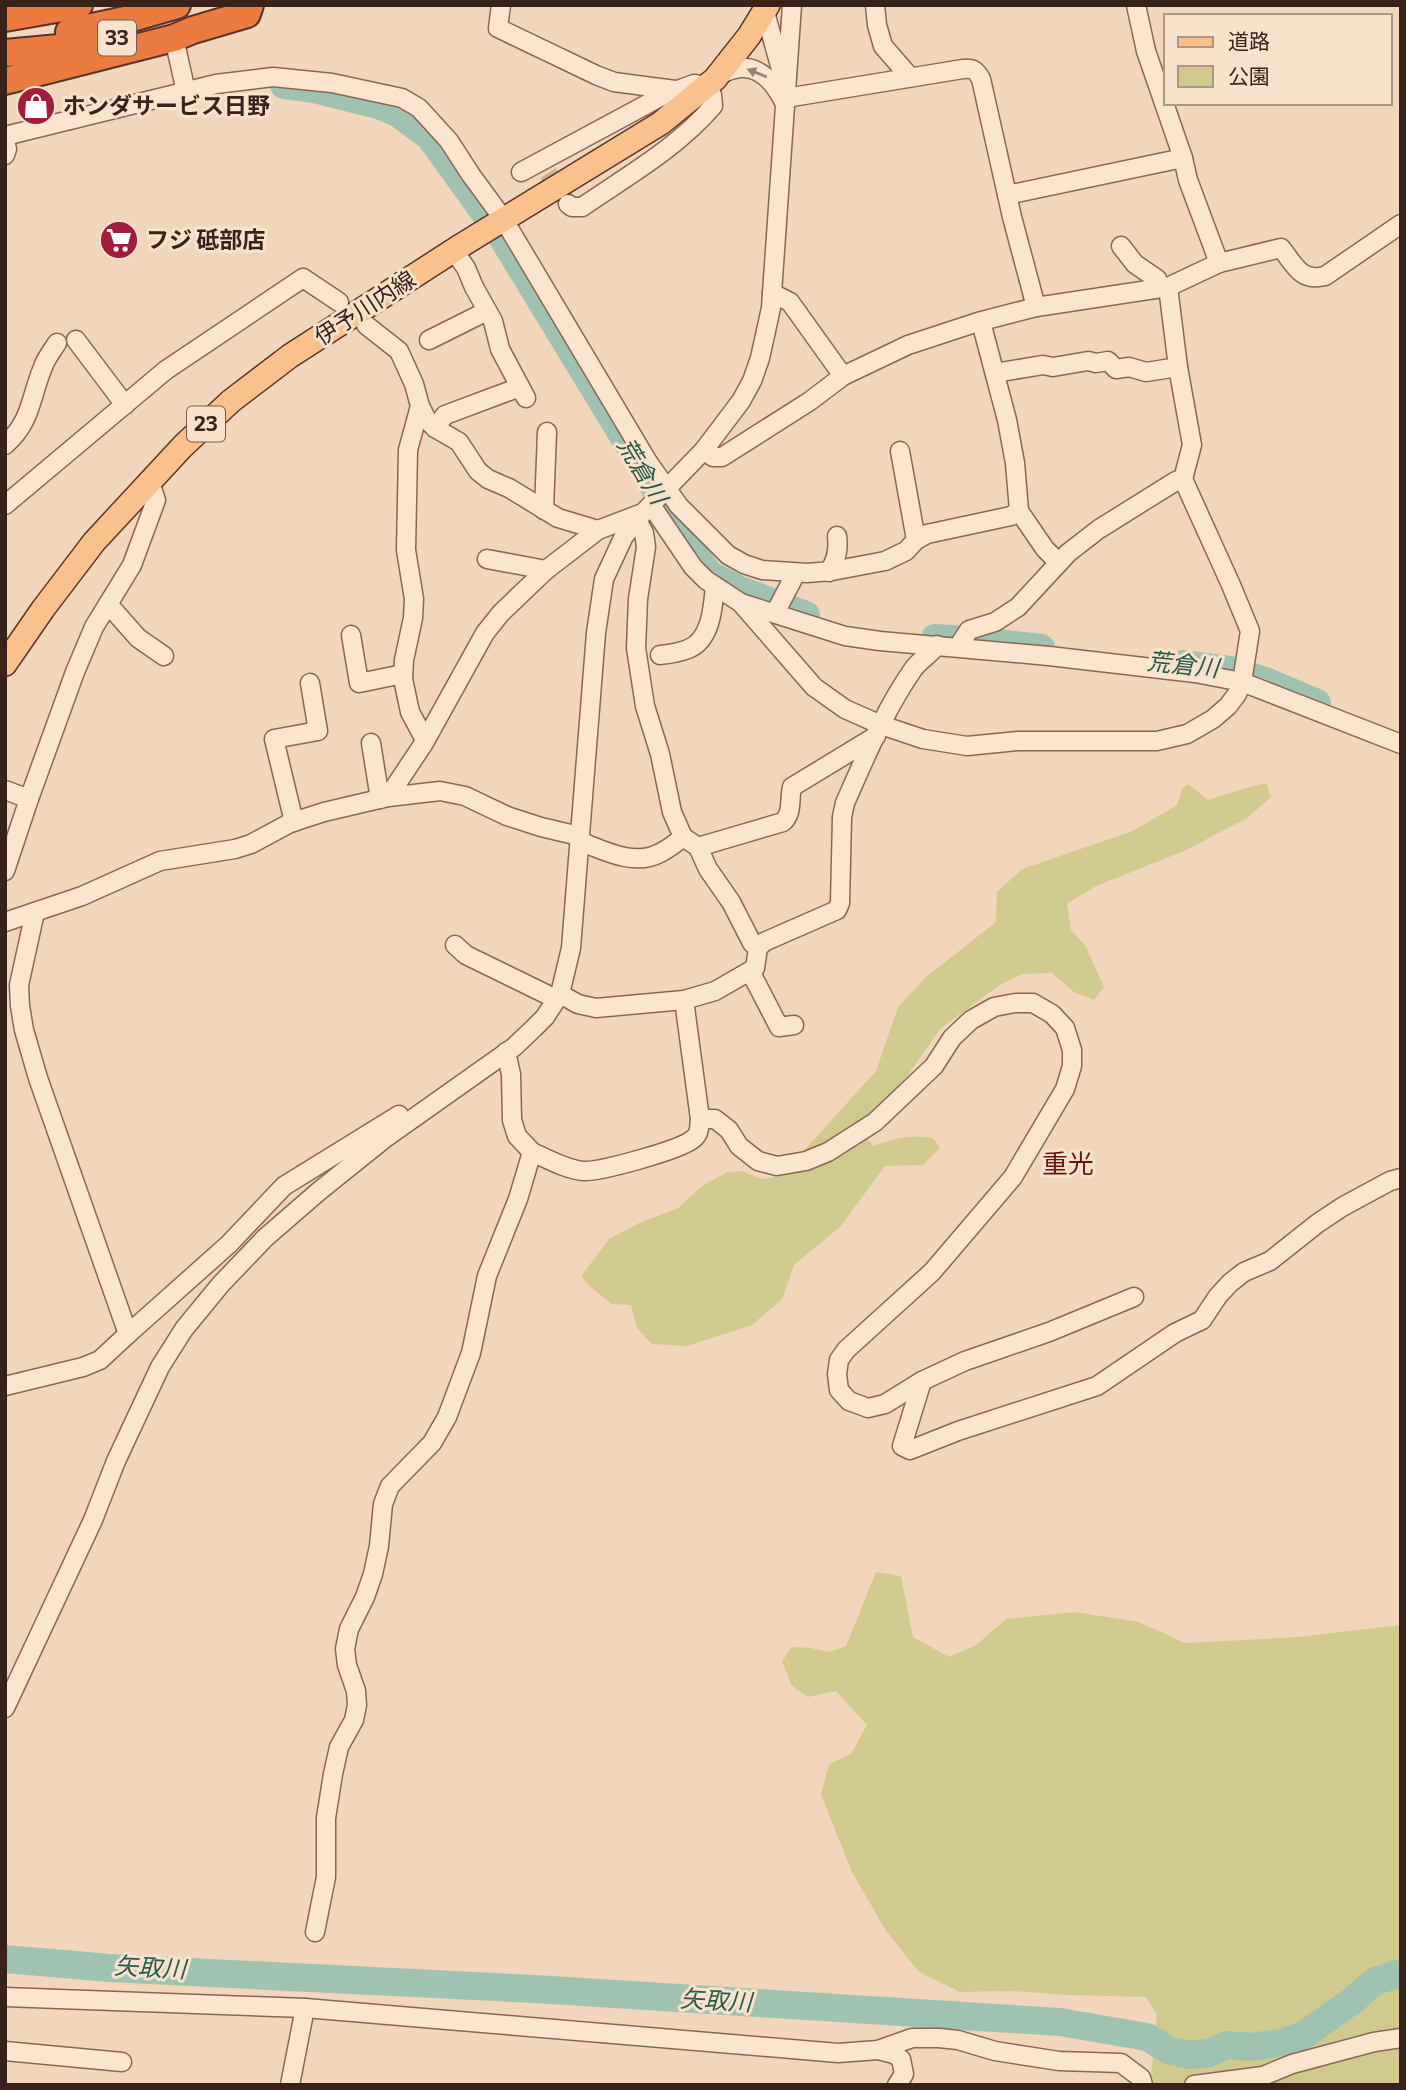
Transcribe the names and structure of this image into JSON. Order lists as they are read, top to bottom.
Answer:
{
  "streets": {
    "highway": ["33"],
    "main road": ["伊予川内線", "23"]
  },
  "districts": ["重光"],
  "water": ["荒倉川", "矢取川"],
  "places": {
    "shop": ["ホンダサービス日野"],
    "supermarket": ["フジ 砥部店"]
  },
  "legend": ["道路", "公園"]
}
